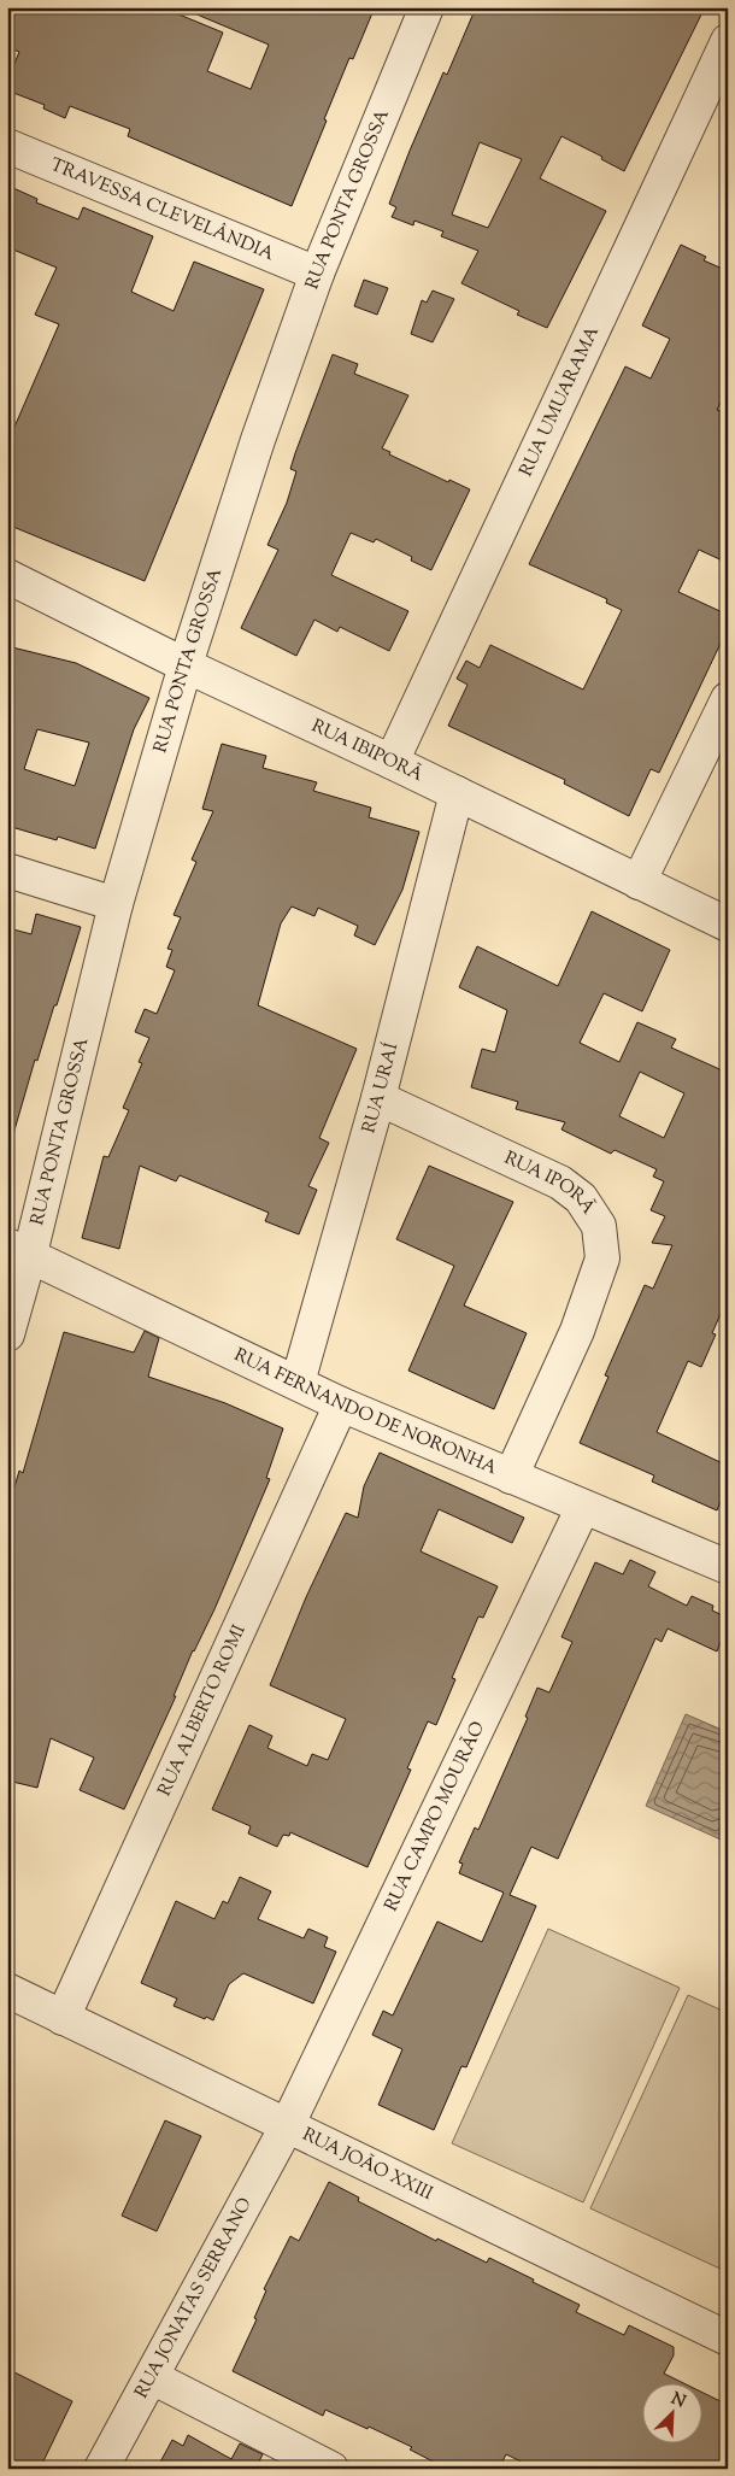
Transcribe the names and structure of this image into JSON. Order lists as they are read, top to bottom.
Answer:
{
  "streets": {
    "street": [
      "RUA PONTA GROSSA",
      "TRAVESSA CLEVELÂNDIA",
      "RUA UMUARAMA",
      "RUA IBIPORÃ",
      "RUA URAÍ",
      "RUA IPORÃ",
      "RUA FERNANDO DE NORONHA",
      "RUA ALBERTO ROMI",
      "RUA CAMPO MOURÃO",
      "RUA JOÃO XXIII",
      "RUA JONATAS SERRANO"
    ]
  },
  "crossings": [
    ["RUA PONTA GROSSA", "TRAVESSA CLEVELÂNDIA"],
    ["RUA PONTA GROSSA", "RUA IBIPORÃ"],
    ["RUA PONTA GROSSA", "RUA FERNANDO DE NORONHA"],
    ["RUA UMUARAMA", "RUA IBIPORÃ"],
    ["RUA IBIPORÃ", "RUA URAÍ"],
    ["RUA URAÍ", "RUA IPORÃ"],
    ["RUA URAÍ", "RUA FERNANDO DE NORONHA"],
    ["RUA IPORÃ", "RUA FERNANDO DE NORONHA"],
    ["RUA FERNANDO DE NORONHA", "RUA ALBERTO ROMI"],
    ["RUA FERNANDO DE NORONHA", "RUA CAMPO MOURÃO"],
    ["RUA ALBERTO ROMI", "RUA JOÃO XXIII"],
    ["RUA CAMPO MOURÃO", "RUA JOÃO XXIII"],
    ["RUA CAMPO MOURÃO", "RUA JONATAS SERRANO"],
    ["RUA JOÃO XXIII", "RUA JONATAS SERRANO"]
  ],
  "north": "top right"
}
